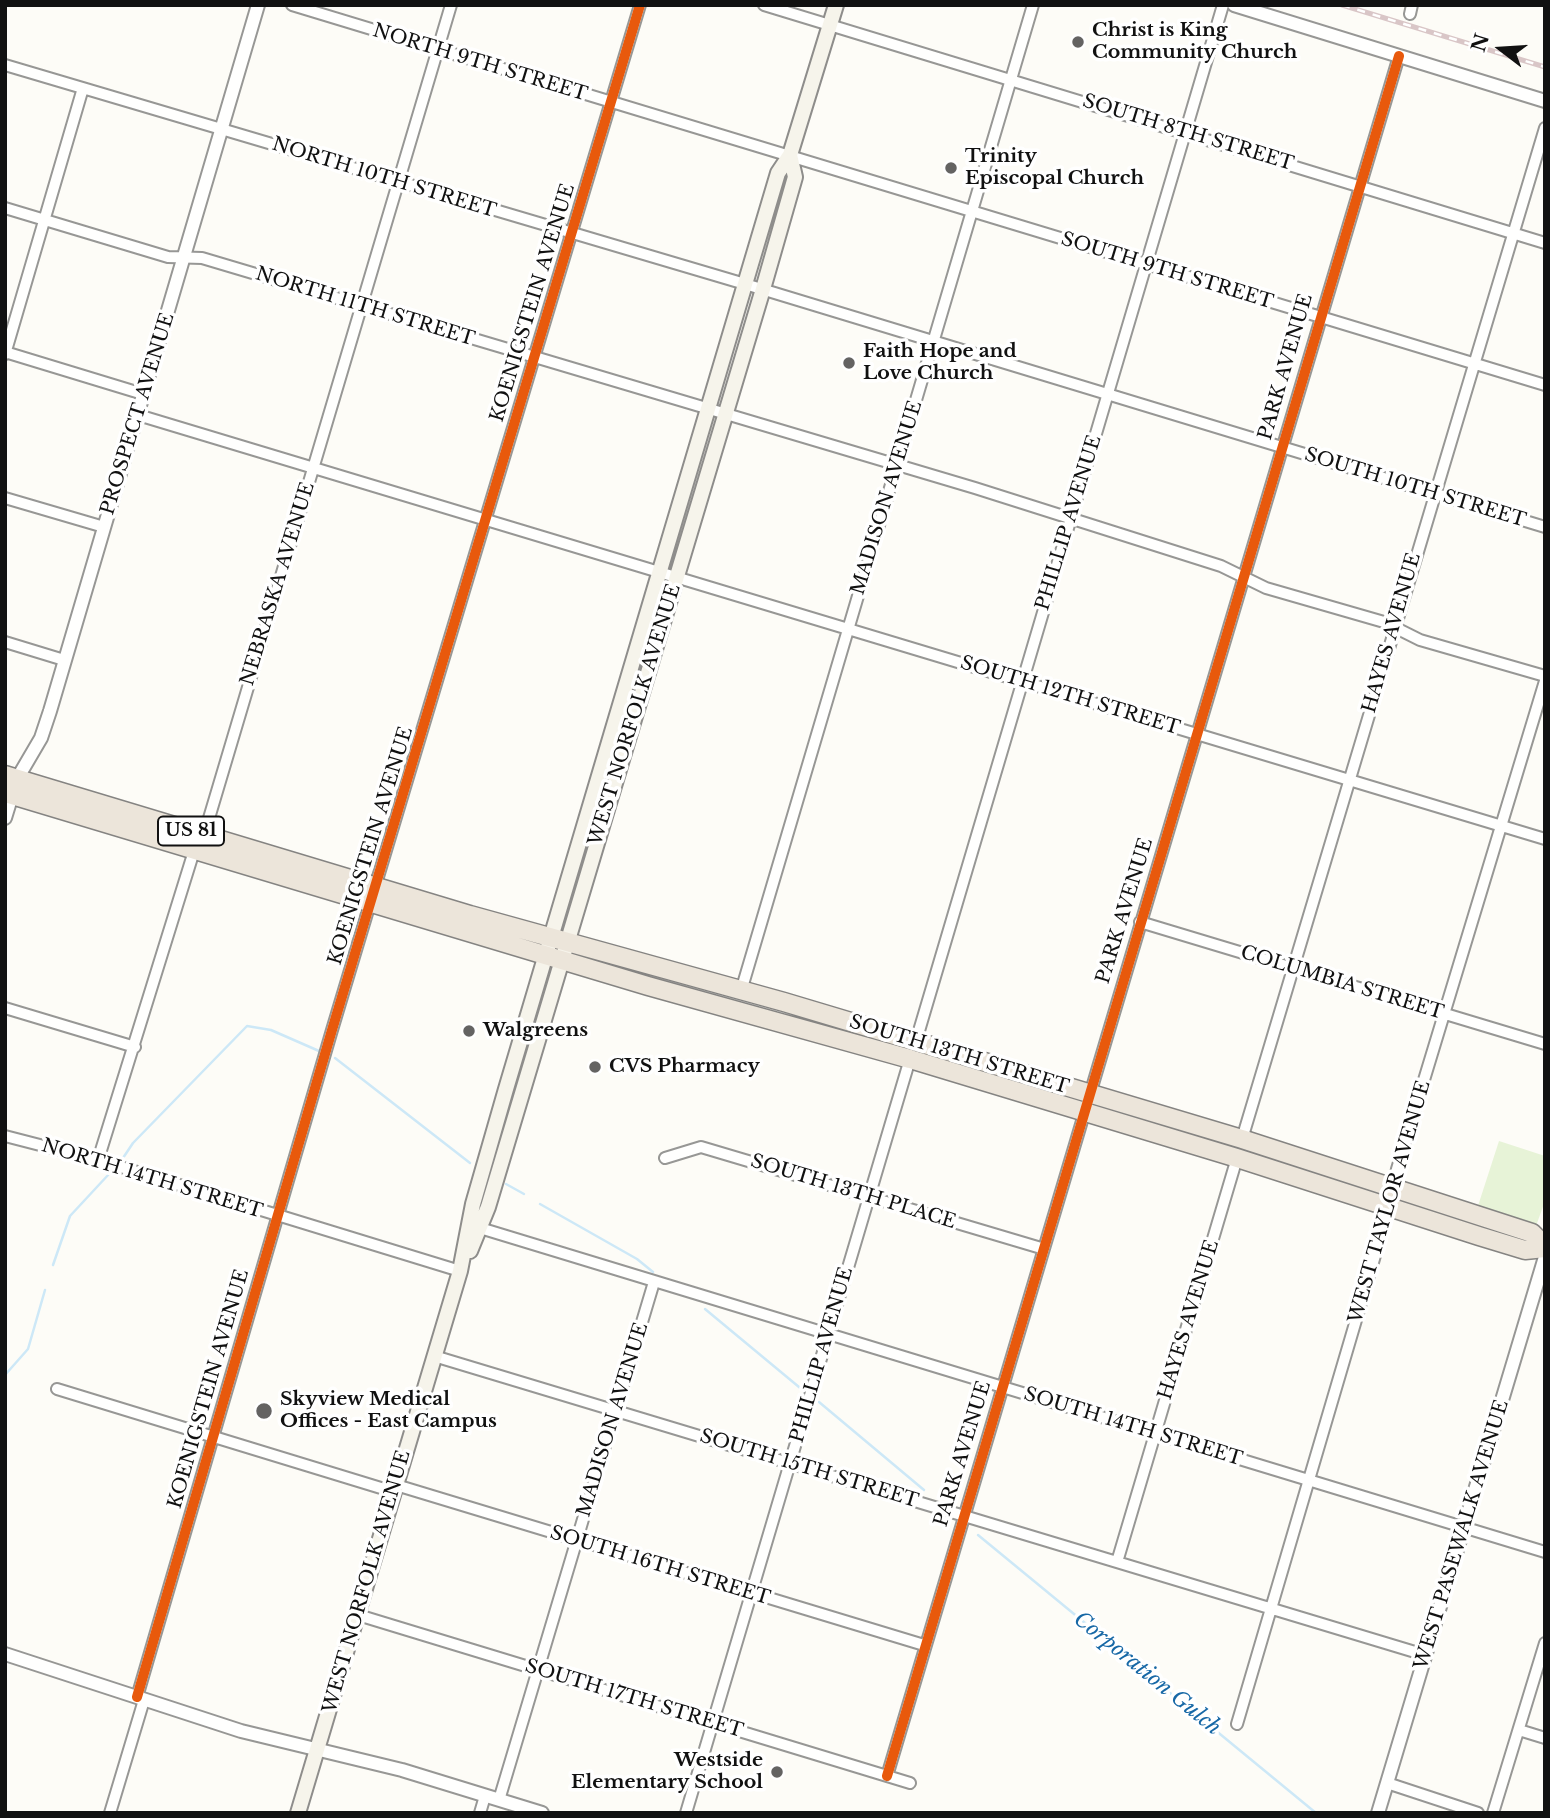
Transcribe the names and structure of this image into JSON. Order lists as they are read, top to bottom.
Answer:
{
  "streets": {
    "highway": ["US 81", "SOUTH 13TH STREET"],
    "main road": ["WEST NORFOLK AVENUE"],
    "street": [
      "NORTH 9TH STREET",
      "SOUTH 8TH STREET",
      "NORTH 10TH STREET",
      "SOUTH 9TH STREET",
      "KOENIGSTEIN AVENUE",
      "NORTH 11TH STREET",
      "PARK AVENUE",
      "PROSPECT AVENUE",
      "SOUTH 10TH STREET",
      "MADISON AVENUE",
      "PHILLIP AVENUE",
      "NEBRASKA AVENUE",
      "HAYES AVENUE",
      "SOUTH 12TH STREET",
      "COLUMBIA STREET",
      "NORTH 14TH STREET",
      "SOUTH 13TH PLACE",
      "WEST TAYLOR AVENUE",
      "SOUTH 14TH STREET",
      "SOUTH 15TH STREET",
      "WEST PASEWALK AVENUE",
      "SOUTH 16TH STREET",
      "SOUTH 17TH STREET"
    ]
  },
  "crossings": [
    ["NORTH 9TH STREET", "SOUTH 9TH STREET"],
    ["NORTH 9TH STREET", "KOENIGSTEIN AVENUE"],
    ["NORTH 9TH STREET", "NEBRASKA AVENUE"],
    ["NORTH 9TH STREET", "WEST NORFOLK AVENUE"],
    ["SOUTH 8TH STREET", "PARK AVENUE"],
    ["SOUTH 8TH STREET", "MADISON AVENUE"],
    ["SOUTH 8TH STREET", "PHILLIP AVENUE"],
    ["SOUTH 8TH STREET", "HAYES AVENUE"],
    ["SOUTH 8TH STREET", "WEST NORFOLK AVENUE"],
    ["NORTH 10TH STREET", "KOENIGSTEIN AVENUE"],
    ["NORTH 10TH STREET", "PROSPECT AVENUE"],
    ["NORTH 10TH STREET", "SOUTH 10TH STREET"],
    ["NORTH 10TH STREET", "NEBRASKA AVENUE"],
    ["NORTH 10TH STREET", "WEST NORFOLK AVENUE"],
    ["SOUTH 9TH STREET", "PARK AVENUE"],
    ["SOUTH 9TH STREET", "MADISON AVENUE"],
    ["SOUTH 9TH STREET", "PHILLIP AVENUE"],
    ["SOUTH 9TH STREET", "HAYES AVENUE"],
    ["SOUTH 9TH STREET", "WEST NORFOLK AVENUE"],
    ["KOENIGSTEIN AVENUE", "NORTH 11TH STREET"],
    ["KOENIGSTEIN AVENUE", "SOUTH 12TH STREET"],
    ["KOENIGSTEIN AVENUE", "US 81"],
    ["KOENIGSTEIN AVENUE", "NORTH 14TH STREET"],
    ["KOENIGSTEIN AVENUE", "SOUTH 16TH STREET"],
    ["NORTH 11TH STREET", "PARK AVENUE"],
    ["NORTH 11TH STREET", "PROSPECT AVENUE"],
    ["NORTH 11TH STREET", "MADISON AVENUE"],
    ["NORTH 11TH STREET", "PHILLIP AVENUE"],
    ["NORTH 11TH STREET", "NEBRASKA AVENUE"],
    ["NORTH 11TH STREET", "HAYES AVENUE"],
    ["NORTH 11TH STREET", "WEST NORFOLK AVENUE"],
    ["NORTH 11TH STREET", "WEST TAYLOR AVENUE"],
    ["PARK AVENUE", "SOUTH 10TH STREET"],
    ["PARK AVENUE", "SOUTH 12TH STREET"],
    ["PARK AVENUE", "COLUMBIA STREET"],
    ["PARK AVENUE", "SOUTH 13TH STREET"],
    ["PARK AVENUE", "SOUTH 13TH PLACE"],
    ["PARK AVENUE", "SOUTH 14TH STREET"],
    ["PARK AVENUE", "SOUTH 15TH STREET"],
    ["PARK AVENUE", "SOUTH 16TH STREET"],
    ["PARK AVENUE", "SOUTH 17TH STREET"],
    ["PROSPECT AVENUE", "SOUTH 12TH STREET"],
    ["PROSPECT AVENUE", "US 81"],
    ["SOUTH 10TH STREET", "MADISON AVENUE"],
    ["SOUTH 10TH STREET", "PHILLIP AVENUE"],
    ["SOUTH 10TH STREET", "HAYES AVENUE"],
    ["SOUTH 10TH STREET", "WEST NORFOLK AVENUE"],
    ["MADISON AVENUE", "SOUTH 12TH STREET"],
    ["MADISON AVENUE", "SOUTH 13TH STREET"],
    ["MADISON AVENUE", "SOUTH 14TH STREET"],
    ["MADISON AVENUE", "SOUTH 15TH STREET"],
    ["MADISON AVENUE", "SOUTH 16TH STREET"],
    ["MADISON AVENUE", "SOUTH 17TH STREET"],
    ["PHILLIP AVENUE", "SOUTH 12TH STREET"],
    ["PHILLIP AVENUE", "SOUTH 13TH STREET"],
    ["PHILLIP AVENUE", "SOUTH 13TH PLACE"],
    ["PHILLIP AVENUE", "SOUTH 14TH STREET"],
    ["PHILLIP AVENUE", "SOUTH 15TH STREET"],
    ["PHILLIP AVENUE", "SOUTH 16TH STREET"],
    ["PHILLIP AVENUE", "SOUTH 17TH STREET"],
    ["NEBRASKA AVENUE", "SOUTH 12TH STREET"],
    ["NEBRASKA AVENUE", "US 81"],
    ["NEBRASKA AVENUE", "NORTH 14TH STREET"],
    ["HAYES AVENUE", "SOUTH 12TH STREET"],
    ["HAYES AVENUE", "COLUMBIA STREET"],
    ["HAYES AVENUE", "SOUTH 13TH STREET"],
    ["HAYES AVENUE", "SOUTH 14TH STREET"],
    ["HAYES AVENUE", "SOUTH 15TH STREET"],
    ["SOUTH 12TH STREET", "WEST NORFOLK AVENUE"],
    ["SOUTH 12TH STREET", "WEST TAYLOR AVENUE"],
    ["WEST NORFOLK AVENUE", "US 81"],
    ["WEST NORFOLK AVENUE", "SOUTH 13TH STREET"],
    ["WEST NORFOLK AVENUE", "NORTH 14TH STREET"],
    ["WEST NORFOLK AVENUE", "SOUTH 14TH STREET"],
    ["WEST NORFOLK AVENUE", "SOUTH 15TH STREET"],
    ["WEST NORFOLK AVENUE", "SOUTH 16TH STREET"],
    ["WEST NORFOLK AVENUE", "SOUTH 17TH STREET"],
    ["US 81", "SOUTH 13TH STREET"],
    ["COLUMBIA STREET", "WEST TAYLOR AVENUE"],
    ["SOUTH 13TH STREET", "WEST TAYLOR AVENUE"],
    ["WEST TAYLOR AVENUE", "SOUTH 14TH STREET"],
    ["WEST TAYLOR AVENUE", "SOUTH 15TH STREET"],
    ["SOUTH 14TH STREET", "WEST PASEWALK AVENUE"],
    ["SOUTH 15TH STREET", "WEST PASEWALK AVENUE"]
  ],
  "water": ["Corporation Gulch"],
  "places": [
    "Christ is King Community Church",
    "Trinity Episcopal Church",
    "Faith Hope and Love Church",
    "Walgreens",
    "CVS Pharmacy",
    "Skyview Medical Offices - East Campus",
    "Westside Elementary School"
  ],
  "north": "left"
}
